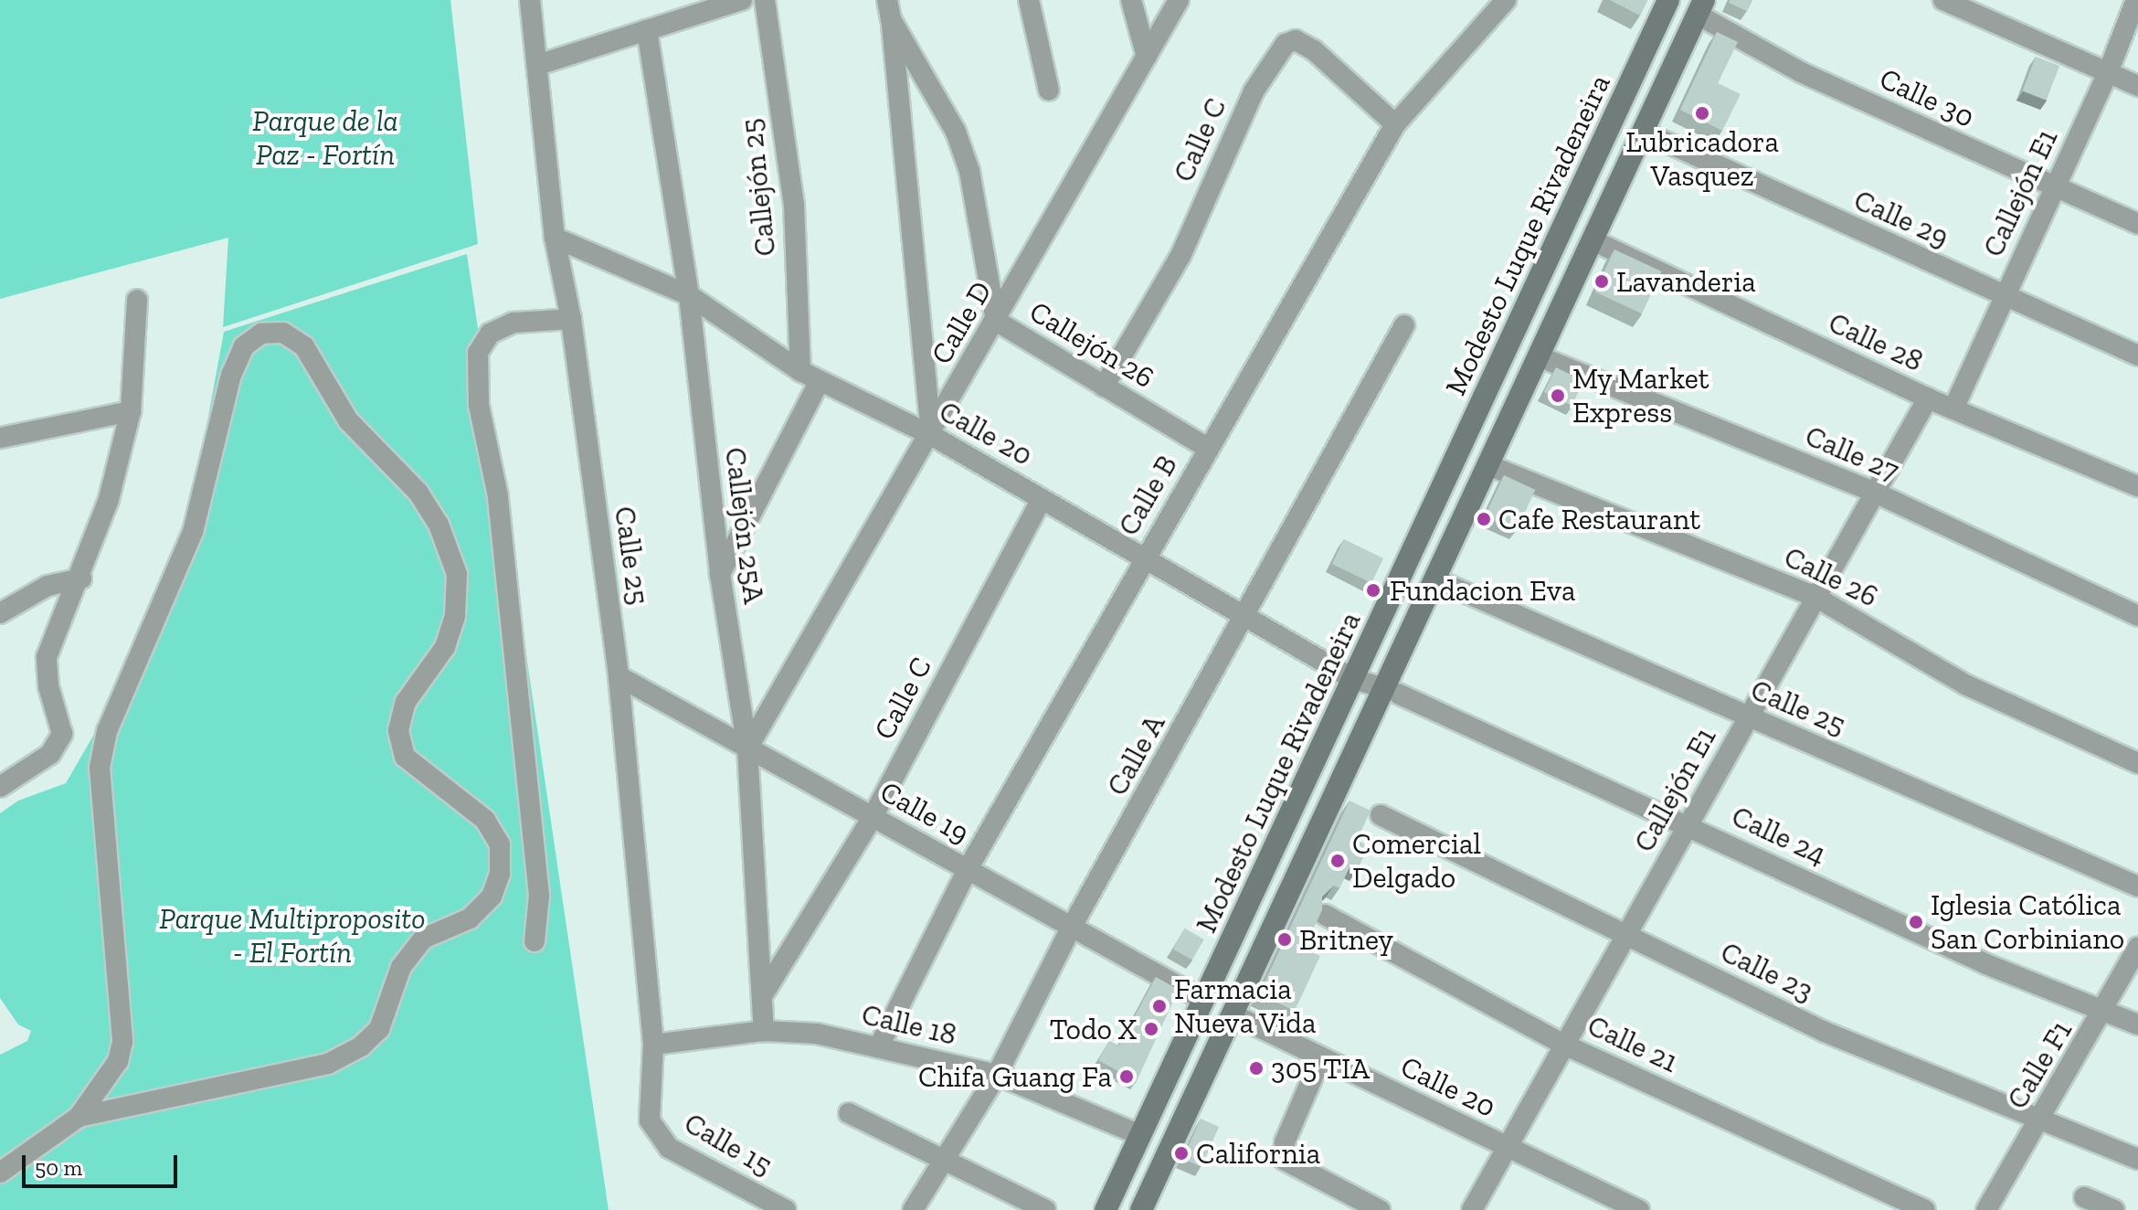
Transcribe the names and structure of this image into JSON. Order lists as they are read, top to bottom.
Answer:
{
  "streets": {
    "street": [
      "Calle 30",
      "Calle C",
      "Callejón 25",
      "Callejón E1",
      "Calle 29",
      "Modesto Luque Rivadeneira",
      "Calle D",
      "Calle 28",
      "Callejón 26",
      "Calle 20",
      "Calle 27",
      "Calle B",
      "Callejón 25A",
      "Calle 25",
      "Calle 26",
      "Calle A",
      "Calle 19",
      "Calle 24",
      "Calle 23",
      "Calle 18",
      "Calle 21",
      "Calle F1",
      "Calle 15"
    ]
  },
  "crossings": [
    ["Calle 30", "Callejón E1"],
    ["Calle 30", "Modesto Luque Rivadeneira"],
    ["Calle C", "Callejón 26"],
    ["Calle C", "Calle 20"],
    ["Calle C", "Calle B"],
    ["Calle C", "Callejón 25A"],
    ["Calle C", "Calle 19"],
    ["Callejón 25", "Calle 20"],
    ["Callejón E1", "Calle 29"],
    ["Callejón E1", "Calle 28"],
    ["Callejón E1", "Calle 20"],
    ["Callejón E1", "Calle 27"],
    ["Callejón E1", "Calle 25"],
    ["Callejón E1", "Calle 26"],
    ["Callejón E1", "Calle 24"],
    ["Callejón E1", "Calle 23"],
    ["Callejón E1", "Calle 21"],
    ["Calle 29", "Modesto Luque Rivadeneira"],
    ["Modesto Luque Rivadeneira", "Calle 28"],
    ["Modesto Luque Rivadeneira", "Calle 20"],
    ["Modesto Luque Rivadeneira", "Calle 27"],
    ["Modesto Luque Rivadeneira", "Calle 25"],
    ["Modesto Luque Rivadeneira", "Calle 26"],
    ["Modesto Luque Rivadeneira", "Calle 19"],
    ["Modesto Luque Rivadeneira", "Calle 24"],
    ["Modesto Luque Rivadeneira", "Calle 18"],
    ["Calle D", "Callejón 26"],
    ["Calle D", "Calle 20"],
    ["Calle D", "Callejón 25A"],
    ["Calle D", "Calle 19"],
    ["Callejón 26", "Calle 20"],
    ["Callejón 26", "Calle B"],
    ["Calle 20", "Calle B"],
    ["Calle 20", "Callejón 25A"],
    ["Calle 20", "Calle 25"],
    ["Calle 20", "Calle A"],
    ["Calle 20", "Calle 24"],
    ["Calle B", "Calle 19"],
    ["Calle B", "Calle 18"],
    ["Callejón 25A", "Calle 19"],
    ["Callejón 25A", "Calle 18"],
    ["Calle 25", "Calle 19"],
    ["Calle 25", "Calle 18"],
    ["Calle 25", "Calle 15"],
    ["Calle A", "Calle 19"],
    ["Calle A", "Calle 18"],
    ["Calle 24", "Calle F1"],
    ["Calle 23", "Calle F1"]
  ],
  "parks": ["Parque de la Paz - Fortín", "Parque Multiproposito - El Fortín"],
  "places": [
    "Lubricadora Vasquez",
    "Lavanderia",
    "My Market Express",
    "Cafe Restaurant",
    "Fundacion Eva",
    "Comercial Delgado",
    "Iglesia Católica San Corbiniano",
    "Britney",
    "Farmacia Nueva Vida",
    "Todo X",
    "305 TIA",
    "Chifa Guang Fa",
    "California"
  ],
  "scale_bar": "50 m"
}
